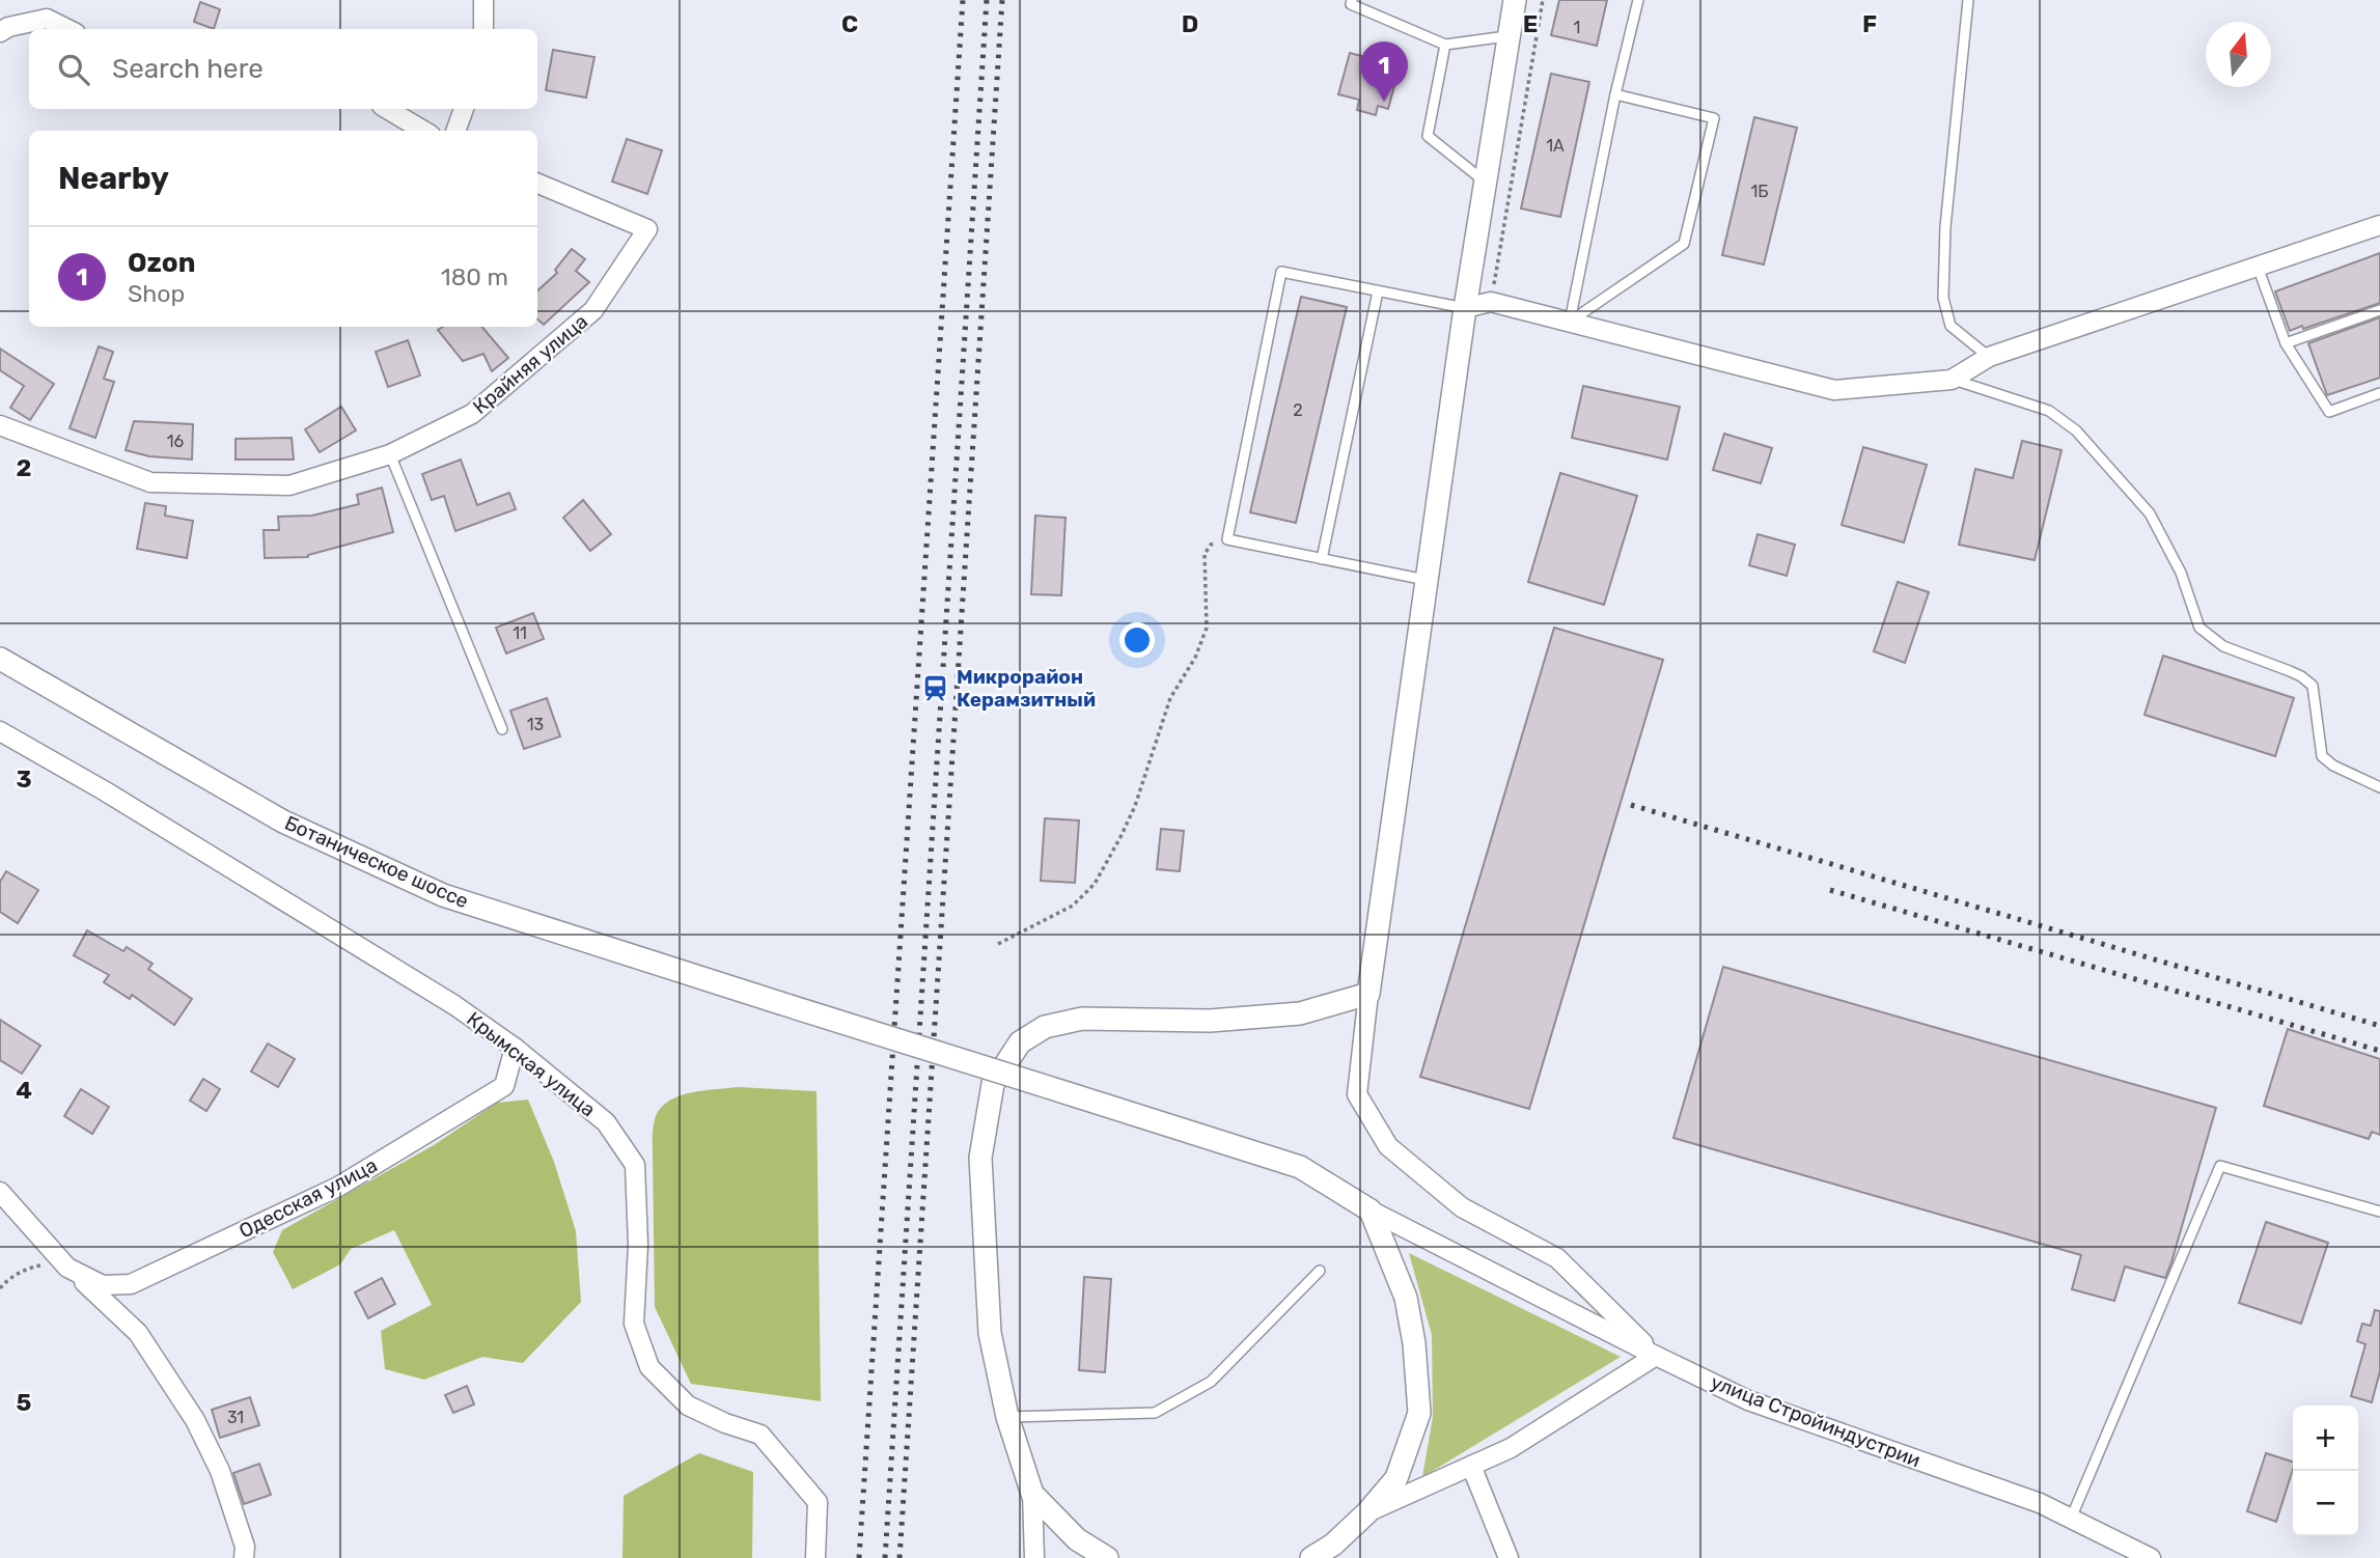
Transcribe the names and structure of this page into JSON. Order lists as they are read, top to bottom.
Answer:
{
  "streets": {
    "street": [
      "Крайняя улица",
      "Ботаническое шоссе",
      "Крымская улица",
      "Одесская улица",
      "улица Стройиндустрии"
    ]
  },
  "crossings": [
    ["Ботаническое шоссе", "улица Стройиндустрии"],
    ["Крымская улица", "Одесская улица"]
  ],
  "places": {
    "station": ["Микрорайон Керамзитный"]
  },
  "house_numbers": [
    "1",
    "1А",
    "1Б",
    "2",
    "16",
    "11",
    "13",
    "31"
  ],
  "north": "top",
  "page": {
    "search": "Search here",
    "pins": "1",
    "heading": "Nearby",
    "list": [
      {
        "mark": "1",
        "name": "Ozon",
        "note": "Shop",
        "value": "180 m"
      }
    ],
    "map_buttons": ["+", "−"]
  },
  "grid": {
    "columns": [
      "C",
      "D",
      "E",
      "F"
    ],
    "rows": [
      "2",
      "3",
      "4",
      "5"
    ]
  }
}
